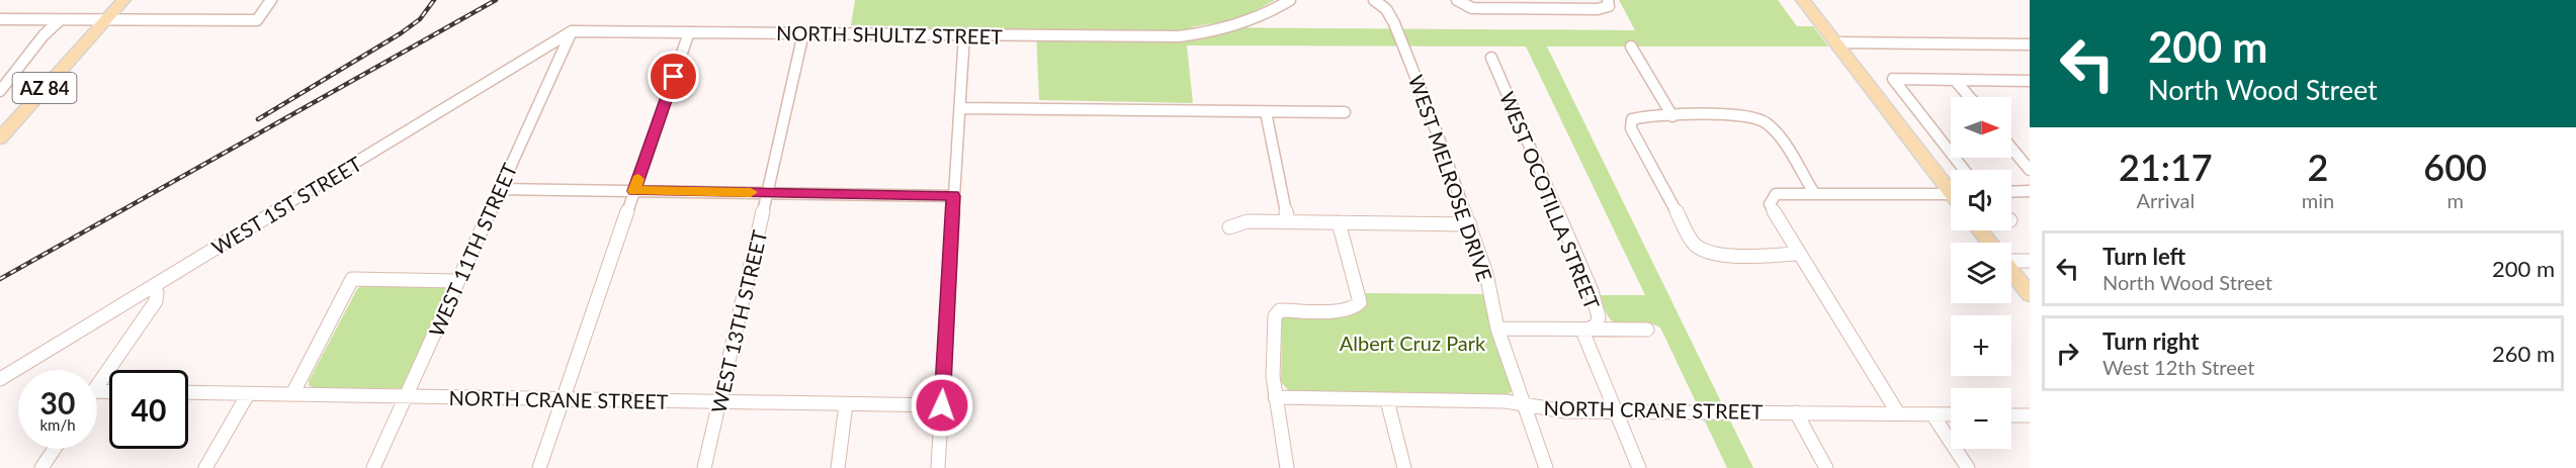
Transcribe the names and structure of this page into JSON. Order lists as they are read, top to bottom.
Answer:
{
  "streets": {
    "main road": ["AZ 84"],
    "street": [
      "NORTH SHULTZ STREET",
      "WEST MELROSE DRIVE",
      "WEST OCOTILLA STREET",
      "WEST 1ST STREET",
      "WEST 11TH STREET",
      "WEST 13TH STREET",
      "NORTH CRANE STREET"
    ]
  },
  "crossings": [
    ["NORTH SHULTZ STREET", "WEST 1ST STREET"],
    ["NORTH SHULTZ STREET", "WEST 11TH STREET"],
    ["NORTH SHULTZ STREET", "WEST 13TH STREET"],
    ["WEST MELROSE DRIVE", "NORTH CRANE STREET"],
    ["WEST OCOTILLA STREET", "NORTH CRANE STREET"],
    ["WEST 1ST STREET", "WEST 11TH STREET"],
    ["WEST 11TH STREET", "NORTH CRANE STREET"],
    ["WEST 13TH STREET", "NORTH CRANE STREET"]
  ],
  "parks": ["Albert Cruz Park"],
  "north": "right",
  "page": {
    "turn": ["200 m", "North Wood Street"],
    "map_buttons": ["+", "−"],
    "eta": [
      "21:17",
      "Arrival",
      "2",
      "min",
      "600",
      "m"
    ],
    "list": [
      {
        "name": "Turn left",
        "note": "North Wood Street",
        "value": "200 m"
      },
      {
        "name": "Turn right",
        "note": "West 12th Street",
        "value": "260 m"
      }
    ],
    "speed": "30 km/h",
    "limit": "40"
  }
}
